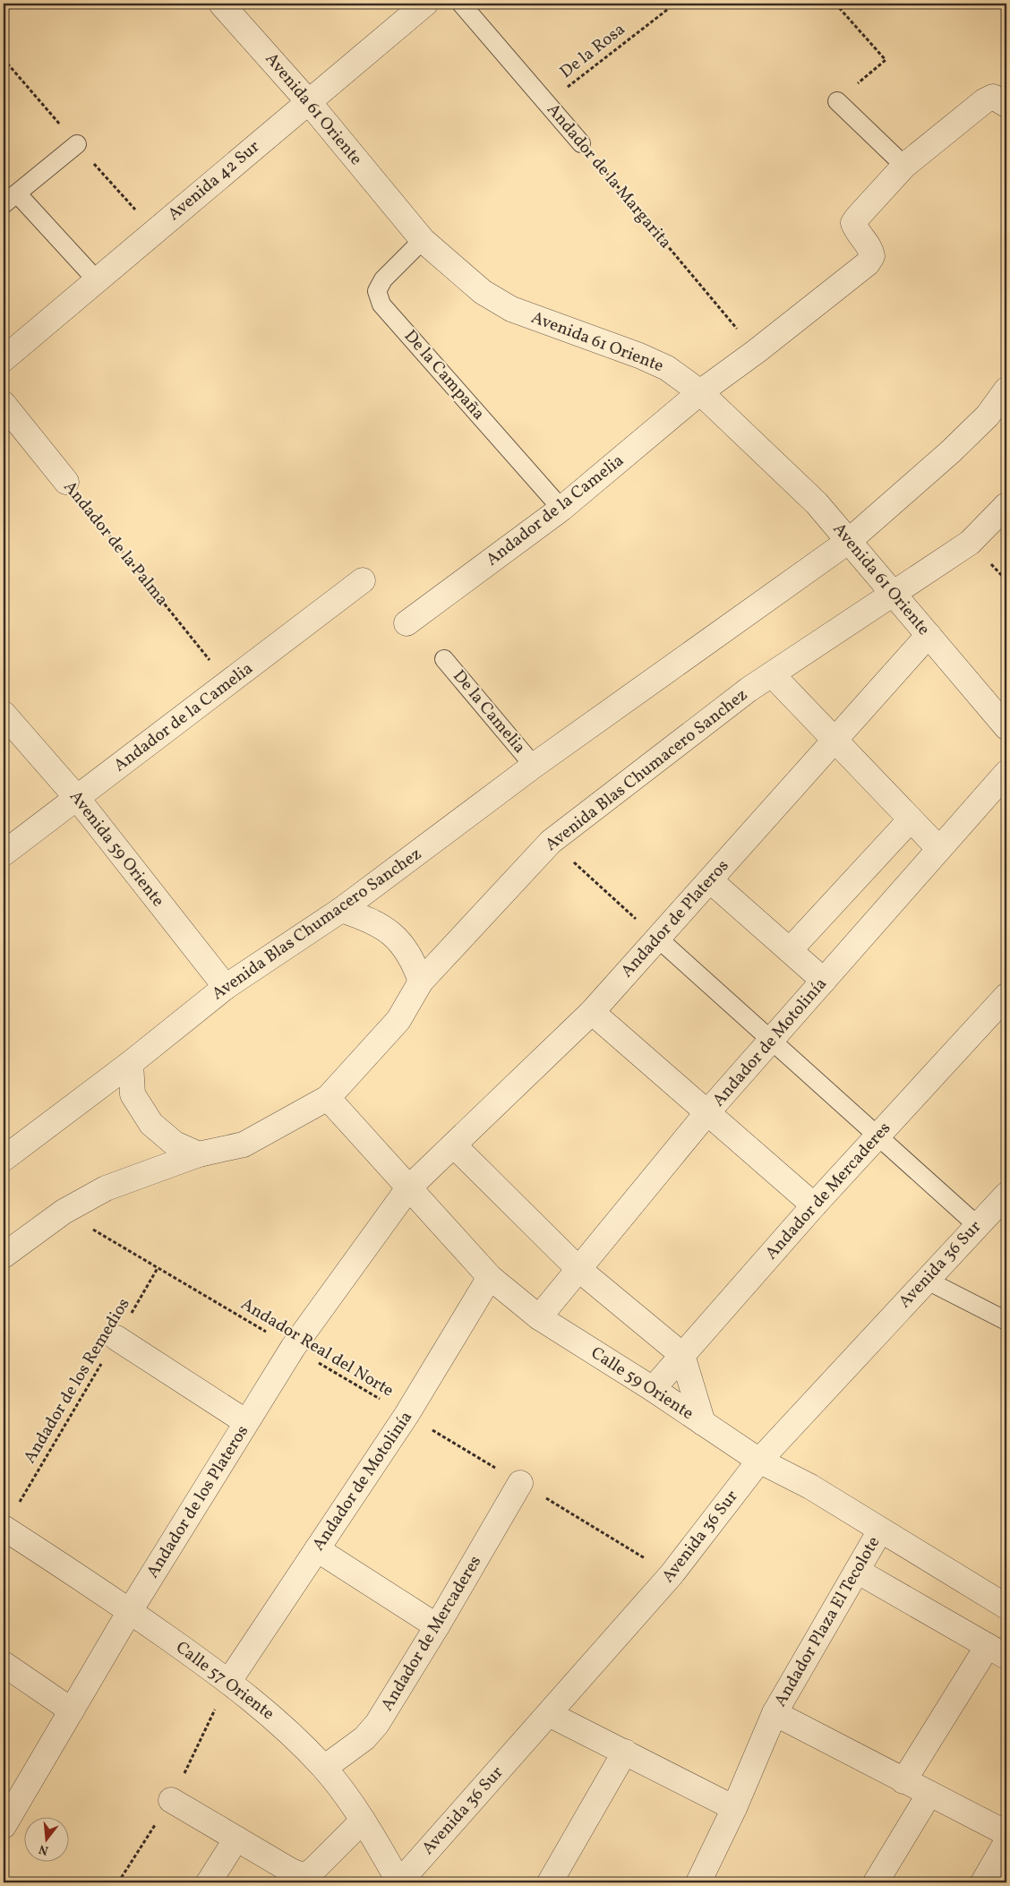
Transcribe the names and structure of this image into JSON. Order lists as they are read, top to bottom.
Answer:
{
  "streets": {
    "street": [
      "Avenida 61 Oriente",
      "Avenida 42 Sur",
      "Andador de la Camelia",
      "Andador de la Palma",
      "Avenida Blas Chumacero Sanchez",
      "Avenida 59 Oriente",
      "Andador de Plateros",
      "Andador de Motolinía",
      "Andador de Mercaderes",
      "Avenida 36 Sur",
      "Calle 59 Oriente",
      "Andador de los Plateros",
      "Andador Plaza El Tecolote",
      "Calle 57 Oriente"
    ],
    "lane": ["Andador de la Margarita", "De la Campaña", "De la Camelia"],
    "path": ["De la Rosa", "Andador Real del Norte", "Andador de los Remedios"]
  },
  "crossings": [
    ["De la Rosa", "Andador de la Margarita"],
    ["Avenida 61 Oriente", "Avenida 42 Sur"],
    ["Avenida 61 Oriente", "De la Campaña"],
    ["Avenida 61 Oriente", "Andador de la Camelia"],
    ["Avenida 61 Oriente", "Avenida Blas Chumacero Sanchez"],
    ["Avenida 61 Oriente", "Andador de Plateros"],
    ["De la Campaña", "Andador de la Camelia"],
    ["Andador de la Camelia", "Andador de la Palma"],
    ["Andador de la Camelia", "Avenida 59 Oriente"],
    ["De la Camelia", "Avenida Blas Chumacero Sanchez"],
    ["Avenida Blas Chumacero Sanchez", "Avenida 59 Oriente"],
    ["Avenida Blas Chumacero Sanchez", "Andador Real del Norte"],
    ["Avenida Blas Chumacero Sanchez", "Calle 59 Oriente"],
    ["Andador de Plateros", "Calle 59 Oriente"],
    ["Andador de Plateros", "Andador de los Plateros"],
    ["Andador de Motolinía", "Andador Real del Norte"],
    ["Andador de Motolinía", "Calle 59 Oriente"],
    ["Andador de Motolinía", "Calle 57 Oriente"],
    ["Andador de Mercaderes", "Andador Real del Norte"],
    ["Andador de Mercaderes", "Calle 59 Oriente"],
    ["Andador de Mercaderes", "Calle 57 Oriente"],
    ["Avenida 36 Sur", "Andador Real del Norte"],
    ["Avenida 36 Sur", "Calle 59 Oriente"],
    ["Avenida 36 Sur", "Calle 57 Oriente"],
    ["Andador Real del Norte", "Andador de los Remedios"],
    ["Andador Real del Norte", "Andador de los Plateros"],
    ["Andador de los Remedios", "Calle 57 Oriente"],
    ["Calle 59 Oriente", "Andador de los Plateros"],
    ["Calle 59 Oriente", "Andador Plaza El Tecolote"],
    ["Andador de los Plateros", "Calle 57 Oriente"]
  ],
  "north": "bottom"
}
